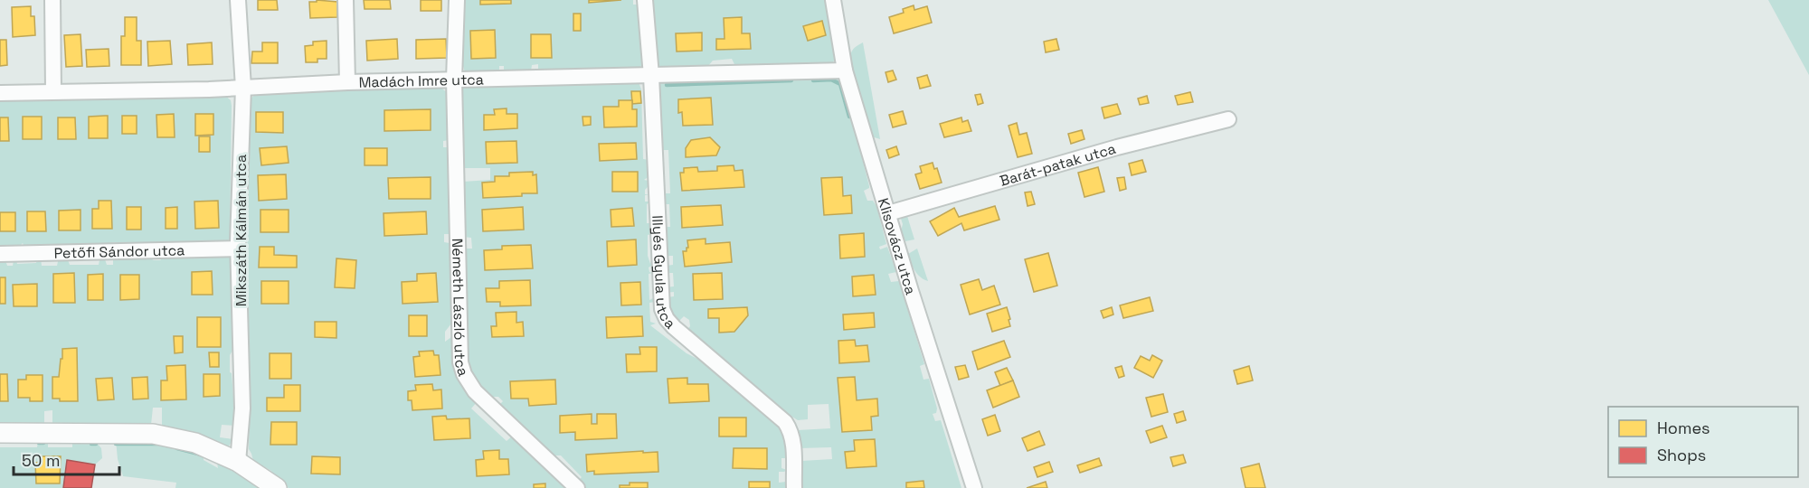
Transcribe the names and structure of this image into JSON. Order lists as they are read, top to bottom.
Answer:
{
  "streets": {
    "street": [
      "Madách Imre utca",
      "Barát-patak utca",
      "Mikszáth Kálmán utca",
      "Klisovácz utca",
      "Petőfi Sándor utca",
      "Illyés Gyula utca",
      "Németh László utca"
    ]
  },
  "crossings": [
    ["Madách Imre utca", "Mikszáth Kálmán utca"],
    ["Madách Imre utca", "Klisovácz utca"],
    ["Madách Imre utca", "Illyés Gyula utca"],
    ["Madách Imre utca", "Németh László utca"],
    ["Barát-patak utca", "Klisovácz utca"],
    ["Mikszáth Kálmán utca", "Petőfi Sándor utca"]
  ],
  "legend": ["Homes", "Shops"],
  "scale_bar": "50 m"
}
